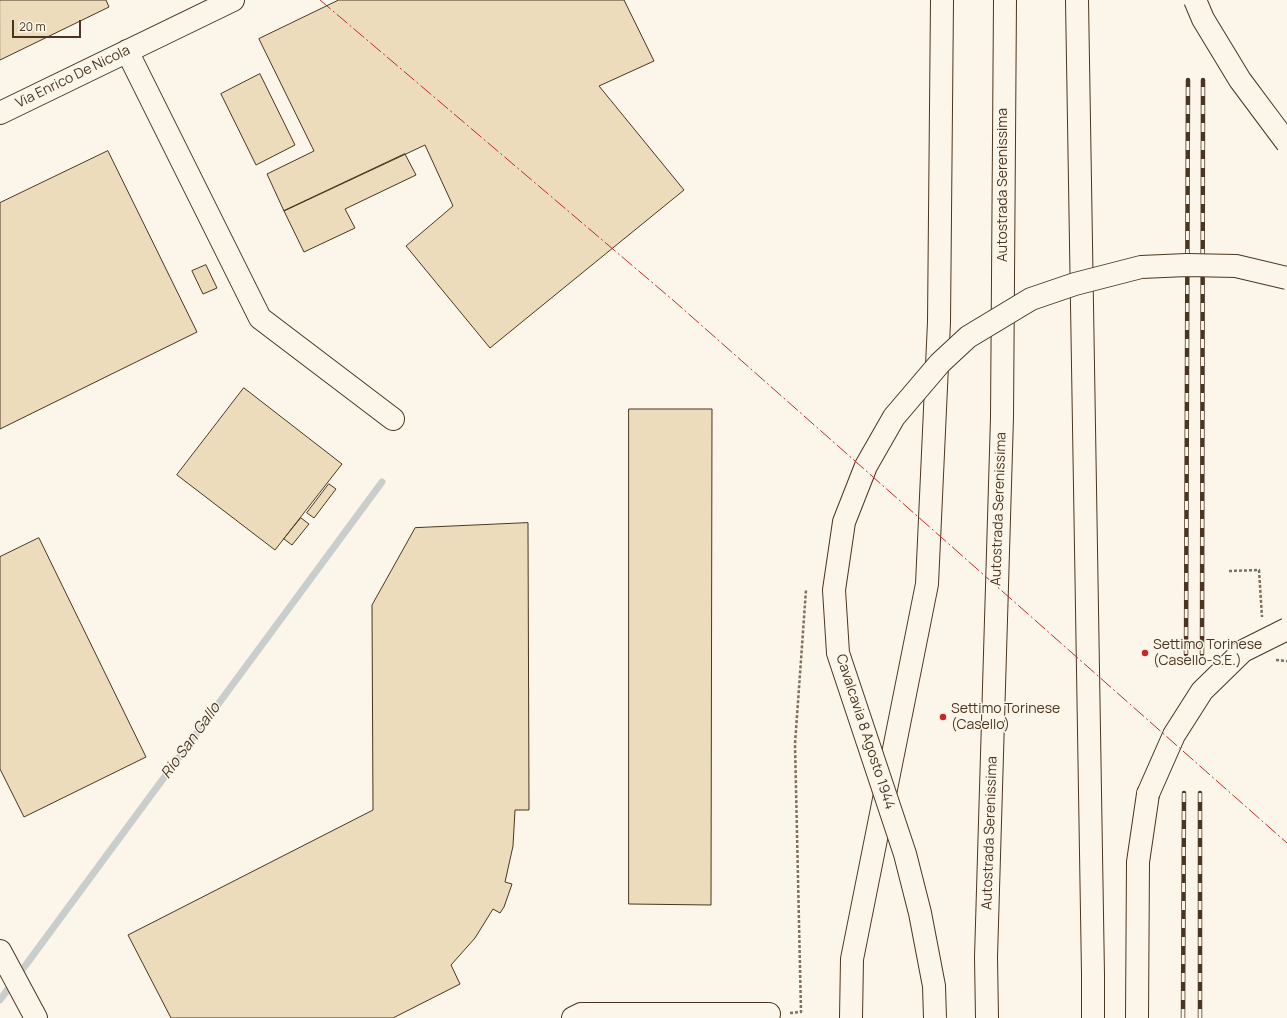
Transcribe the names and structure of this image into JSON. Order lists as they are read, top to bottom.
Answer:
{
  "streets": {
    "main road": ["Via Enrico De Nicola", "Autostrada Serenissima", "Cavalcavia 8 Agosto 1944"]
  },
  "water": ["Rio San Gallo"],
  "places": ["Settimo Torinese (Casello-S.E.)", "Settimo Torinese (Casello)"],
  "scale_bar": "20 m"
}
